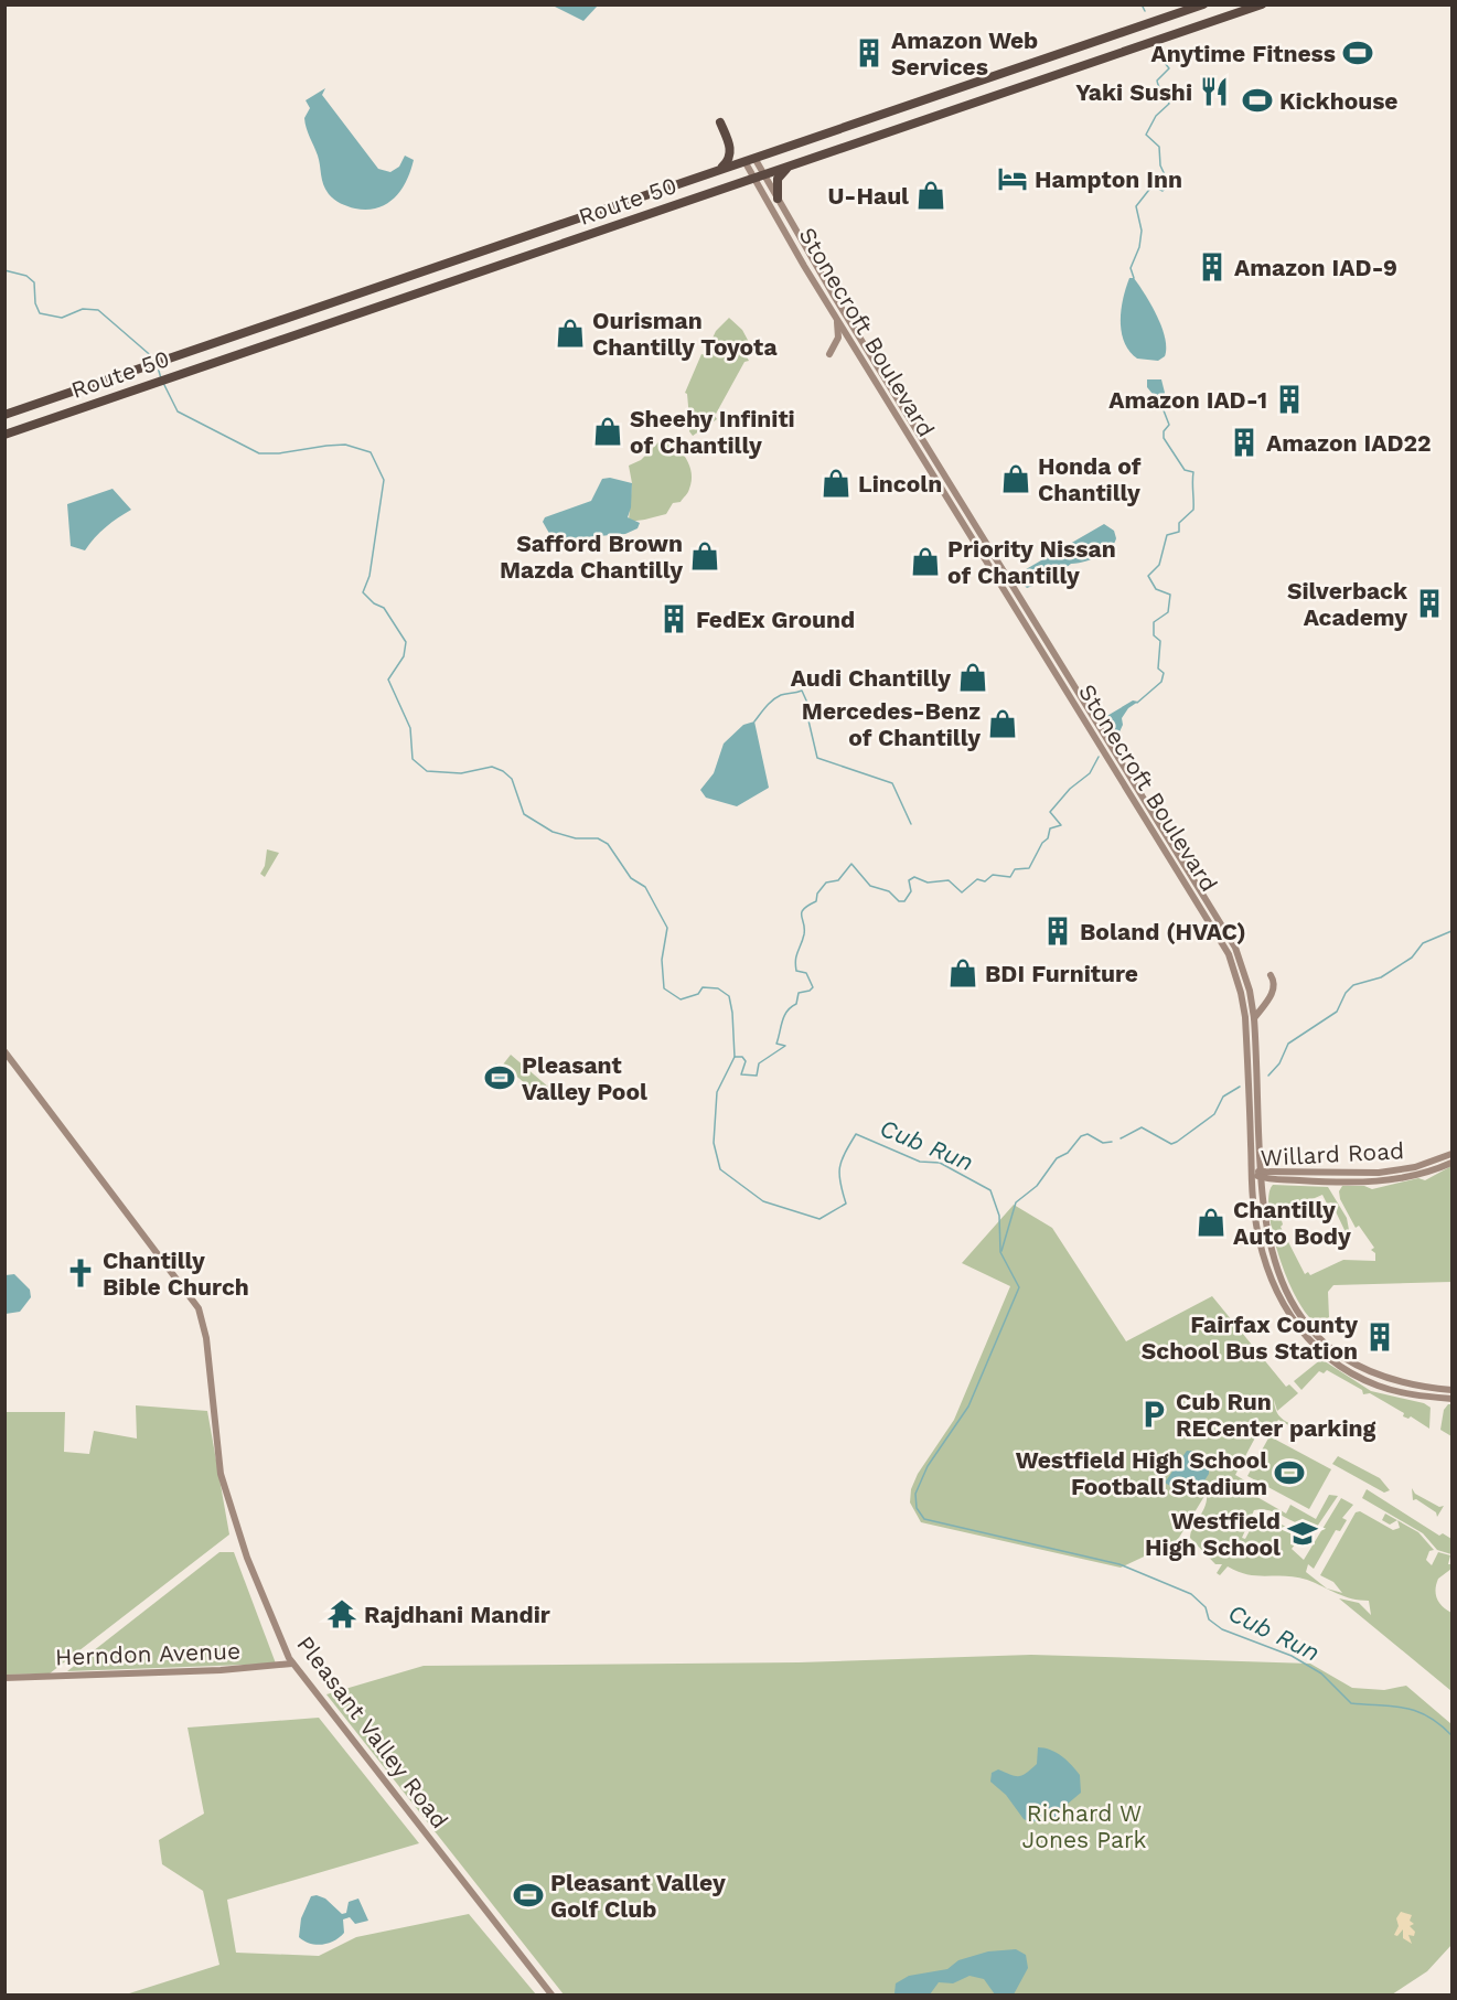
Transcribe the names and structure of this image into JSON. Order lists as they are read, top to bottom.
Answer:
{
  "streets": {
    "highway": ["Route 50"],
    "main road": [
      "Stonecroft Boulevard",
      "Willard Road",
      "Herndon Avenue",
      "Pleasant Valley Road"
    ]
  },
  "crossings": [
    ["Route 50", "Stonecroft Boulevard"],
    ["Stonecroft Boulevard", "Willard Road"],
    ["Herndon Avenue", "Pleasant Valley Road"]
  ],
  "water": ["Cub Run"],
  "parks": ["Richard W Jones Park"],
  "places": {
    "building": [
      "Amazon Web Services",
      "Amazon IAD-9",
      "Amazon IAD-1",
      "Amazon IAD22",
      "Silverback Academy",
      "FedEx Ground",
      "Boland (HVAC)",
      "Fairfax County School Bus Station"
    ],
    "sports": [
      "Anytime Fitness",
      "Kickhouse",
      "Pleasant Valley Pool",
      "Westfield High School Football Stadium",
      "Pleasant Valley Golf Club"
    ],
    "restaurant": ["Yaki Sushi"],
    "hotel": ["Hampton Inn"],
    "shop": [
      "U-Haul",
      "Ourisman Chantilly Toyota",
      "Sheehy Infiniti of Chantilly",
      "Honda of Chantilly",
      "Lincoln",
      "Safford Brown Mazda Chantilly",
      "Priority Nissan of Chantilly",
      "Audi Chantilly",
      "Mercedes-Benz of Chantilly",
      "BDI Furniture",
      "Chantilly Auto Body"
    ],
    "church": ["Chantilly Bible Church"],
    "parking": ["Cub Run RECenter parking"],
    "school or university": ["Westfield High School"],
    "temple": ["Rajdhani Mandir"]
  }
}
